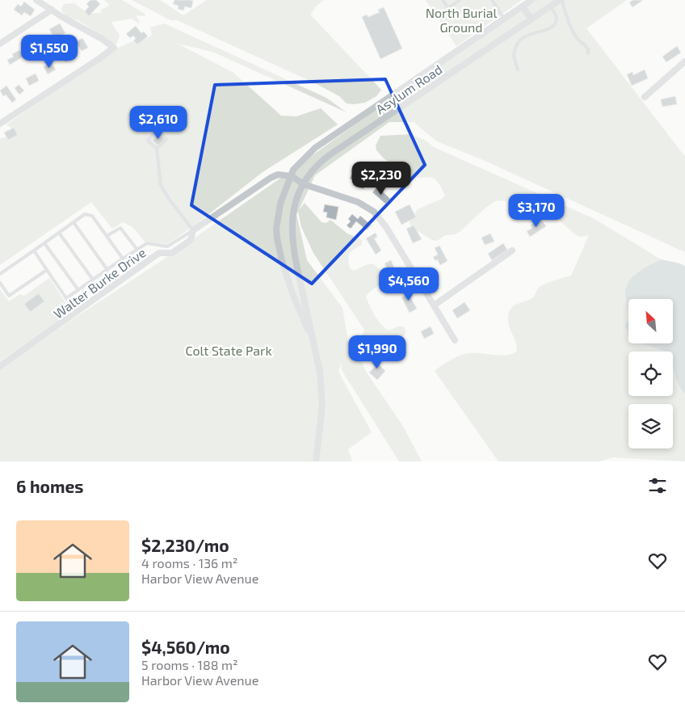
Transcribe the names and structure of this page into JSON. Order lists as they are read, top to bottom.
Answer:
{
  "streets": {
    "street": ["Asylum Road", "Walter Burke Drive"]
  },
  "crossings": [
    ["Asylum Road", "Walter Burke Drive"]
  ],
  "parks": ["North Burial Ground", "Colt State Park"],
  "north": "top left",
  "page": {
    "price": [
      "$1,550",
      "$2,610",
      "$2,230",
      "$3,170",
      "$4,560",
      "$1,990"
    ],
    "heading": "6 homes",
    "list": [
      {
        "name": "$2,230/mo",
        "note": "4 rooms · 136 m² · Harbor View Avenue"
      },
      {
        "name": "$4,560/mo",
        "note": "5 rooms · 188 m² · Harbor View Avenue"
      }
    ]
  }
}
